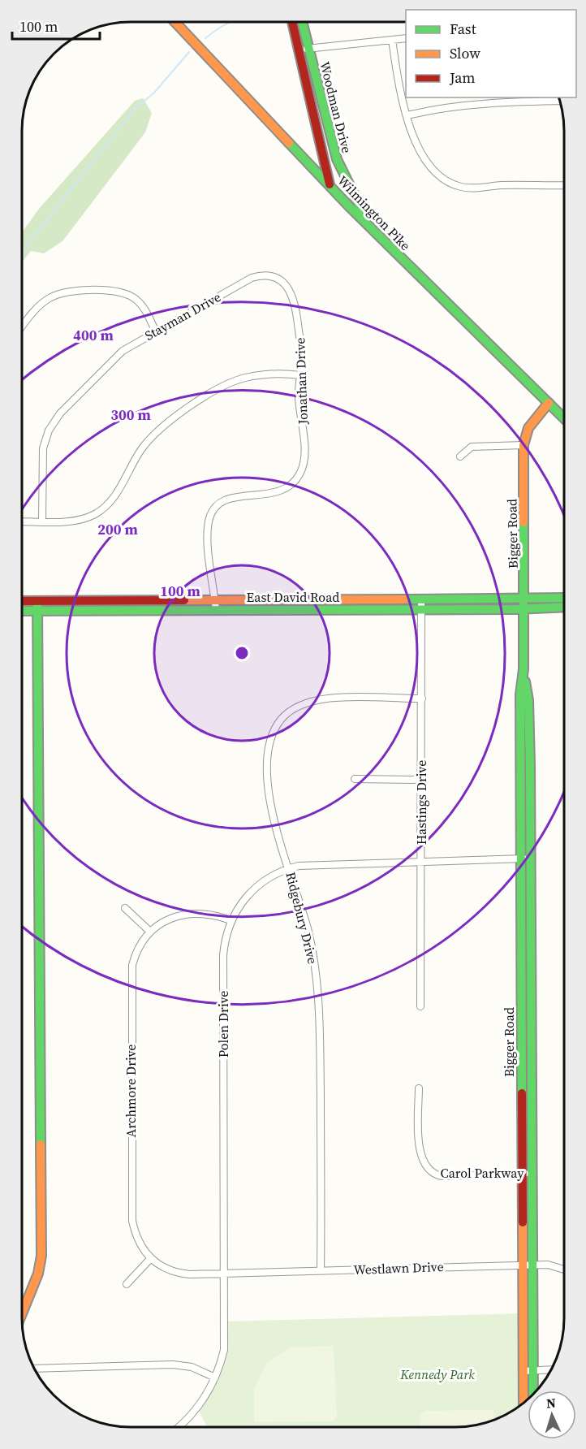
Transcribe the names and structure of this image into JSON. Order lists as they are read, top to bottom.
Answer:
{
  "streets": {
    "street": [
      "Woodman Drive",
      "Wilmington Pike",
      "Stayman Drive",
      "Jonathan Drive",
      "Bigger Road",
      "East David Road",
      "Hastings Drive",
      "Ridgebury Drive",
      "Polen Drive",
      "Archmore Drive",
      "Carol Parkway",
      "Westlawn Drive"
    ]
  },
  "crossings": [
    ["Woodman Drive", "Wilmington Pike"],
    ["Wilmington Pike", "Bigger Road"],
    ["Stayman Drive", "Jonathan Drive"],
    ["Jonathan Drive", "East David Road"],
    ["Bigger Road", "East David Road"],
    ["Bigger Road", "Polen Drive"],
    ["Bigger Road", "Carol Parkway"],
    ["Bigger Road", "Westlawn Drive"],
    ["East David Road", "Hastings Drive"],
    ["Hastings Drive", "Ridgebury Drive"],
    ["Hastings Drive", "Polen Drive"],
    ["Ridgebury Drive", "Polen Drive"],
    ["Ridgebury Drive", "Westlawn Drive"],
    ["Polen Drive", "Archmore Drive"],
    ["Polen Drive", "Westlawn Drive"]
  ],
  "parks": ["Kennedy Park"],
  "legend": ["Fast", "Slow", "Jam"],
  "scale_bar": "100 m",
  "north": "top",
  "rings": [
    "400 m",
    "300 m",
    "200 m",
    "100 m"
  ]
}
